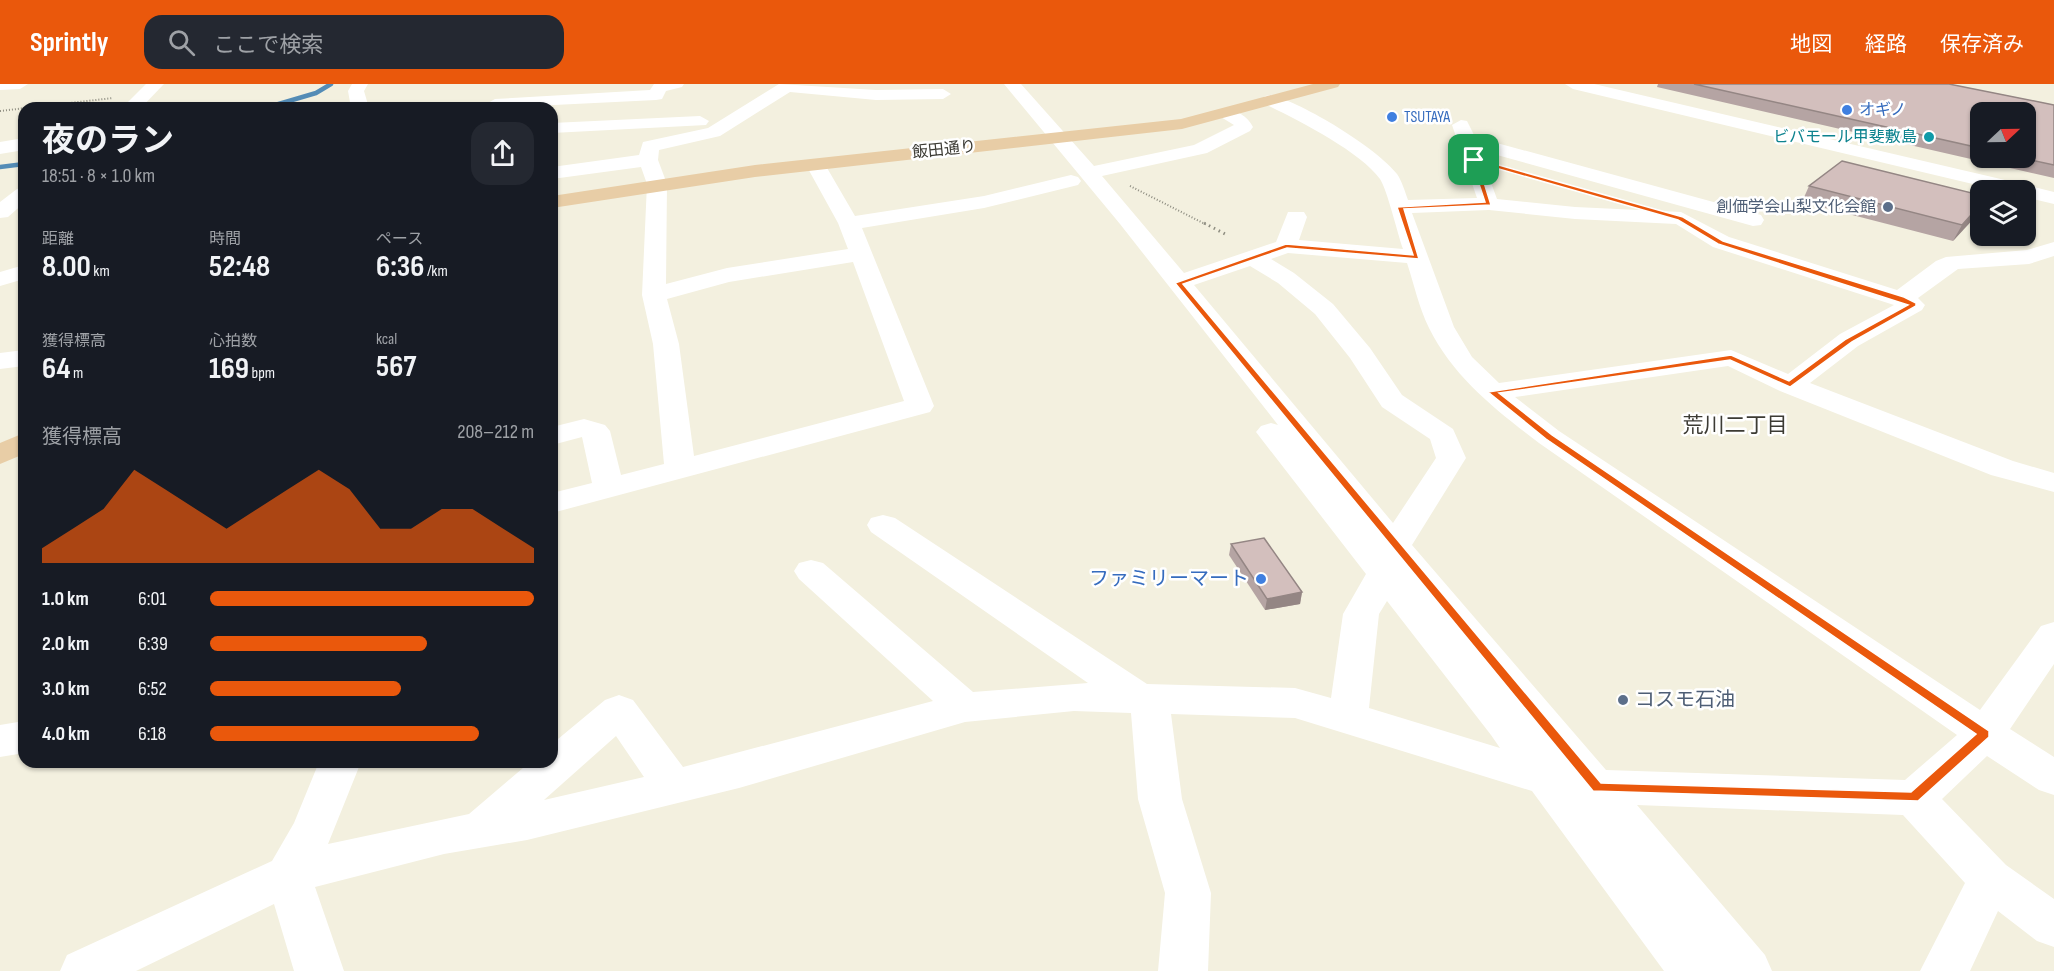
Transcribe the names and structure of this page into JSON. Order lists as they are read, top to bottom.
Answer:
{
  "streets": {
    "main road": ["飯田通り"]
  },
  "districts": ["荒川二丁目"],
  "places": [
    "オギノ",
    "TSUTAYA",
    "ビバモール甲斐敷島",
    "創価学会山梨文化会館",
    "ファミリーマート",
    "コスモ石油"
  ],
  "north": "right",
  "page": {
    "header": "Sprintly",
    "search": "ここで検索",
    "nav": ["地図", "経路", "保存済み"],
    "heading": ["夜のラン", "18:51 · 8 × 1.0 km"],
    "stats": [
      ["距離", "8.00 km"],
      ["時間", "52:48"],
      ["ペース", "6:36 /km"],
      ["獲得標高", "64 m"],
      ["心拍数", "169 bpm"],
      ["kcal", "567"]
    ],
    "chart": ["獲得標高", "208–212 m"],
    "list": [
      {
        "name": "1.0 km",
        "note": "6:01"
      },
      {
        "name": "2.0 km",
        "note": "6:39"
      },
      {
        "name": "3.0 km",
        "note": "6:52"
      },
      {
        "name": "4.0 km",
        "note": "6:18"
      }
    ]
  }
}
